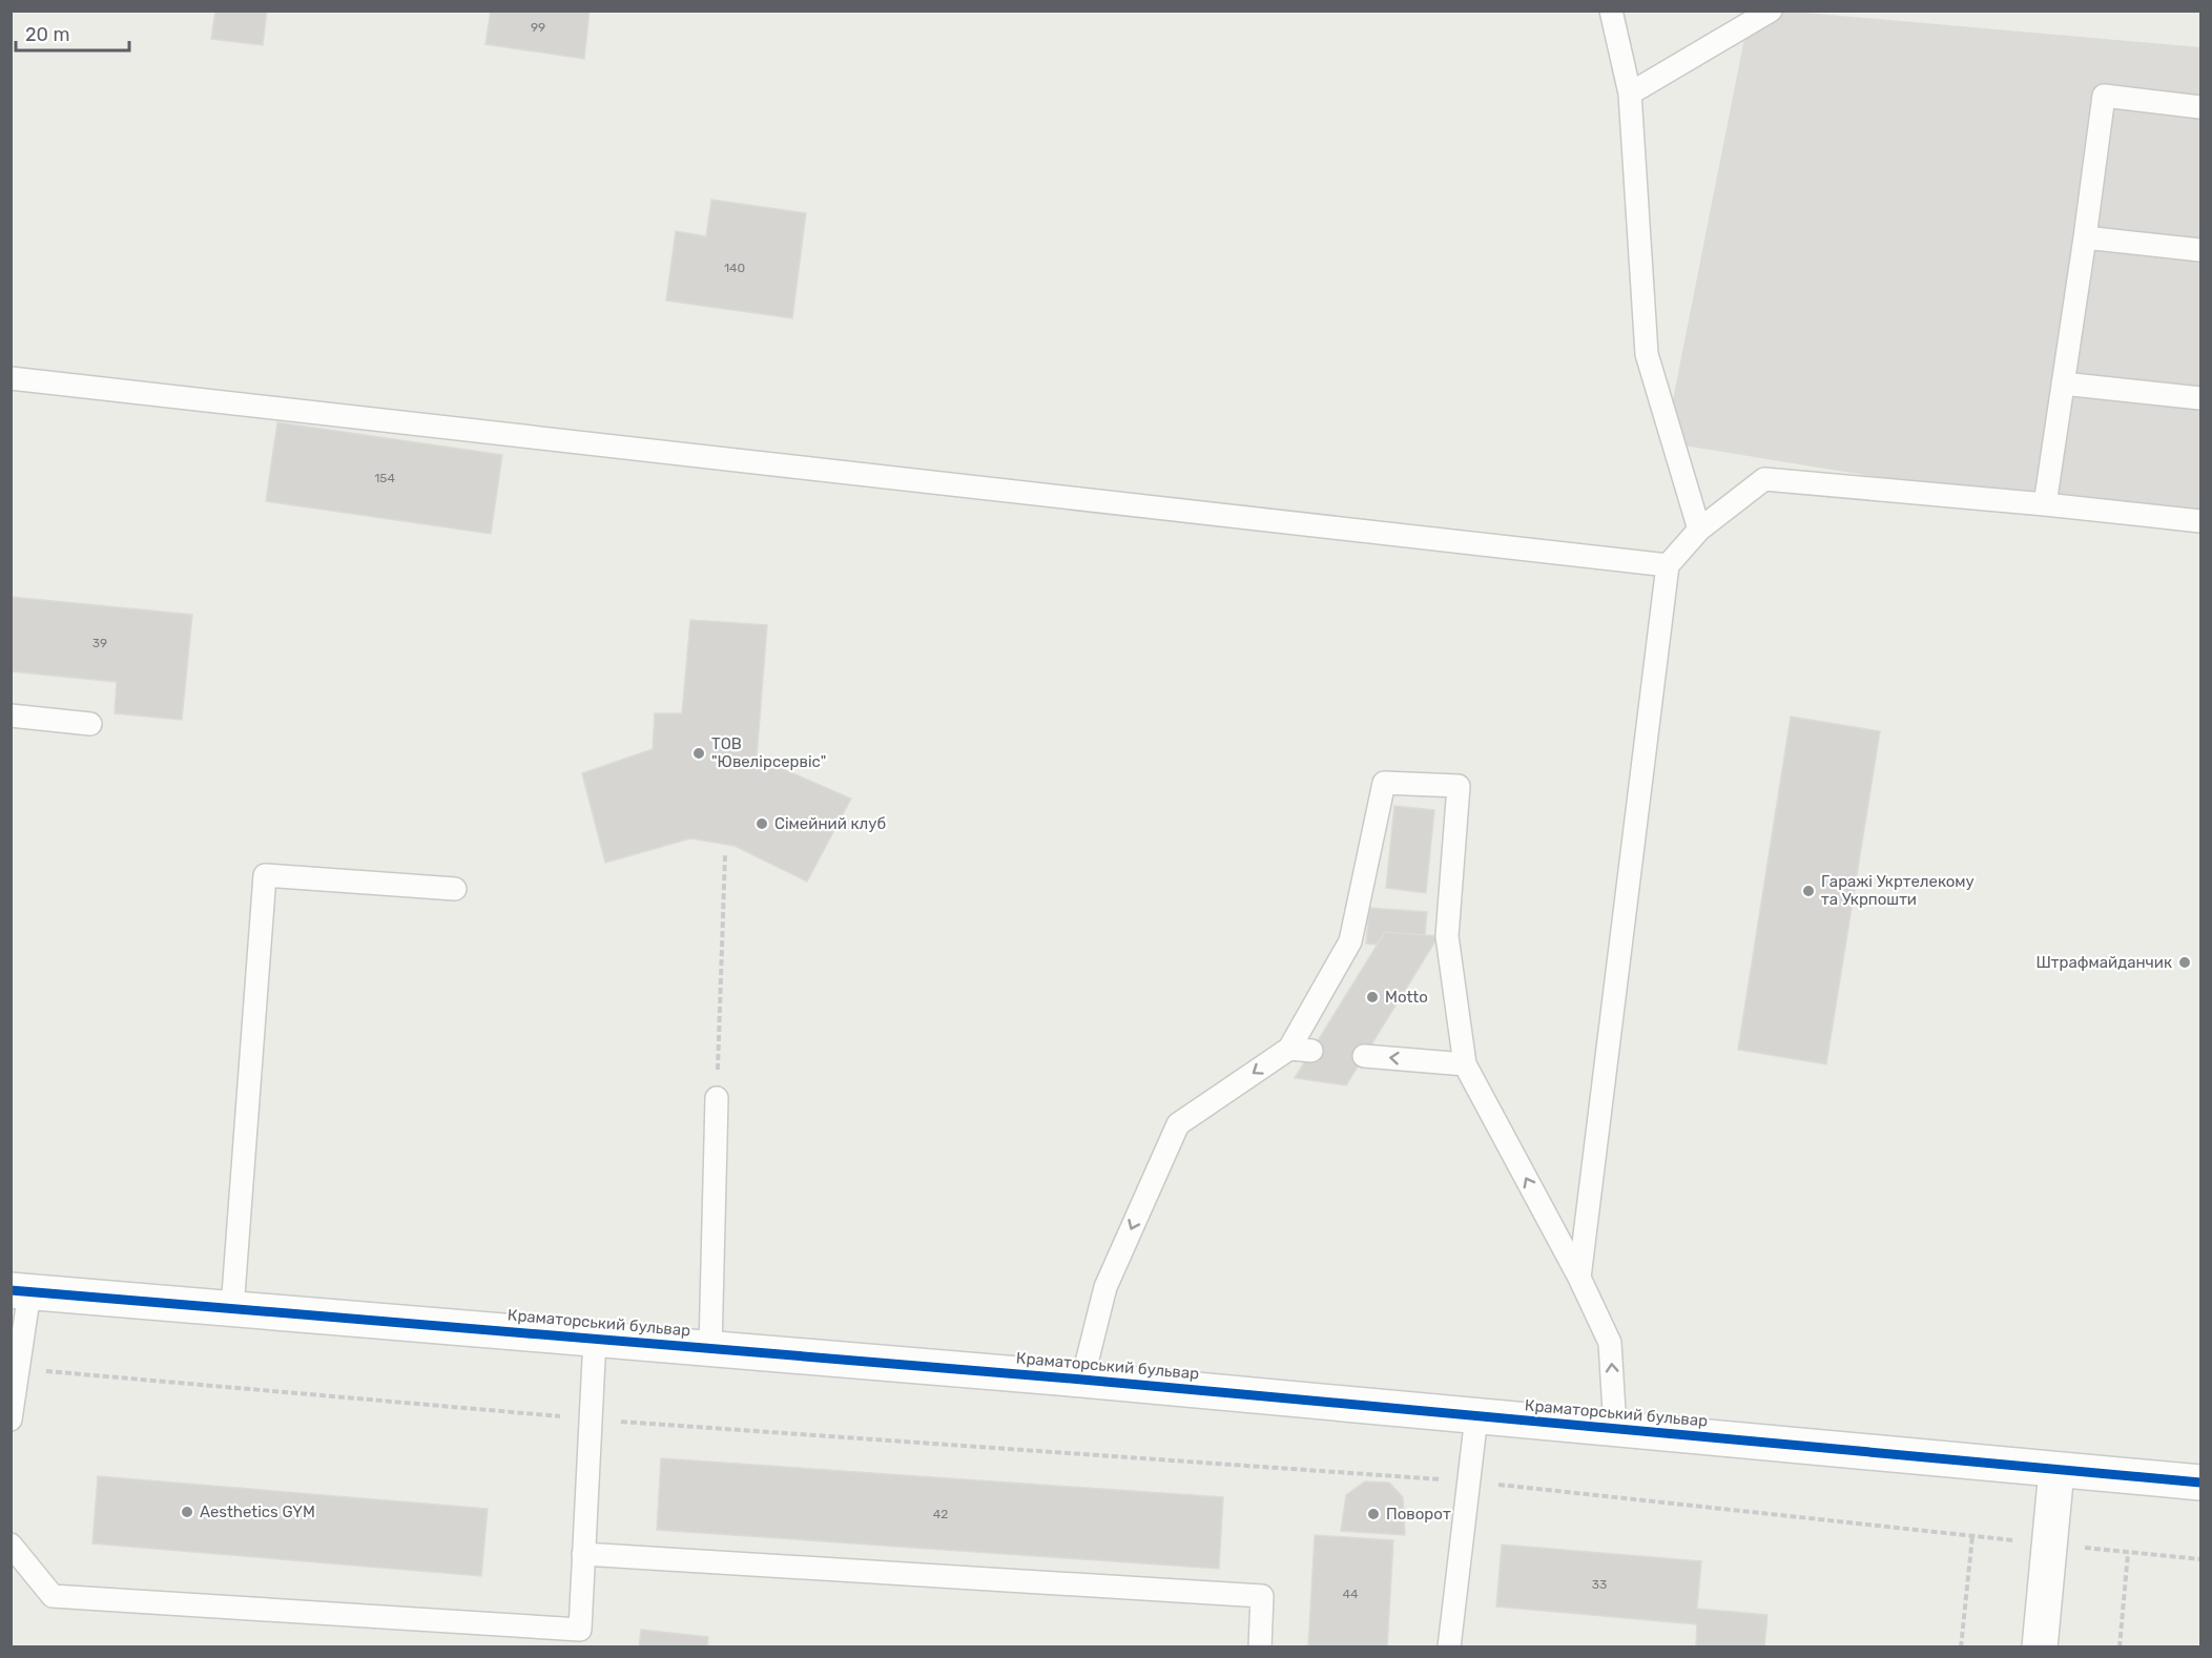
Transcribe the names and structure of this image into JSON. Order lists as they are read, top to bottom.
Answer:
{
  "streets": {
    "street": ["Краматорський бульвар"]
  },
  "places": [
    "ТОВ \"Ювелірсервіс\"",
    "Сімейний клуб",
    "Гаражі Укртелекому та Укрпошти",
    "Штрафмайданчик",
    "Motto",
    "Aesthetics GYM",
    "Поворот"
  ],
  "house_numbers": [
    "99",
    "140",
    "154",
    "39",
    "42",
    "33",
    "44"
  ],
  "scale_bar": "20 m"
}
